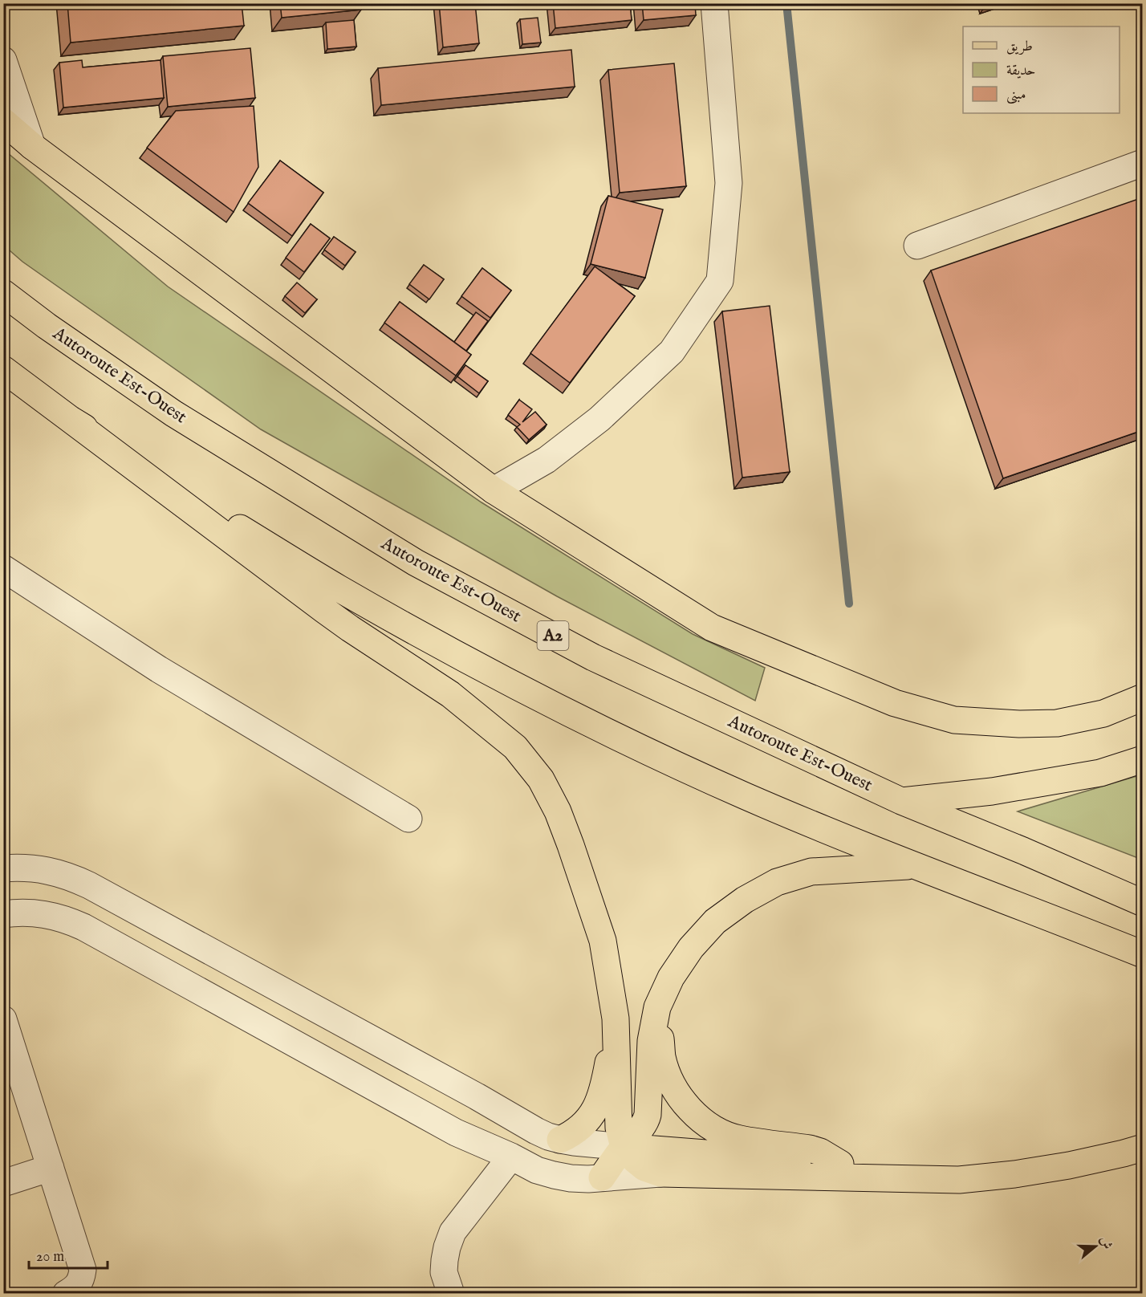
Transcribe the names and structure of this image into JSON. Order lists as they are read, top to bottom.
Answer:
{
  "streets": {
    "main road": ["Autoroute Est-Ouest", "A2"]
  },
  "legend": ["طريق", "حديقة", "مبنى"],
  "scale_bar": "20 m",
  "north": "right"
}
